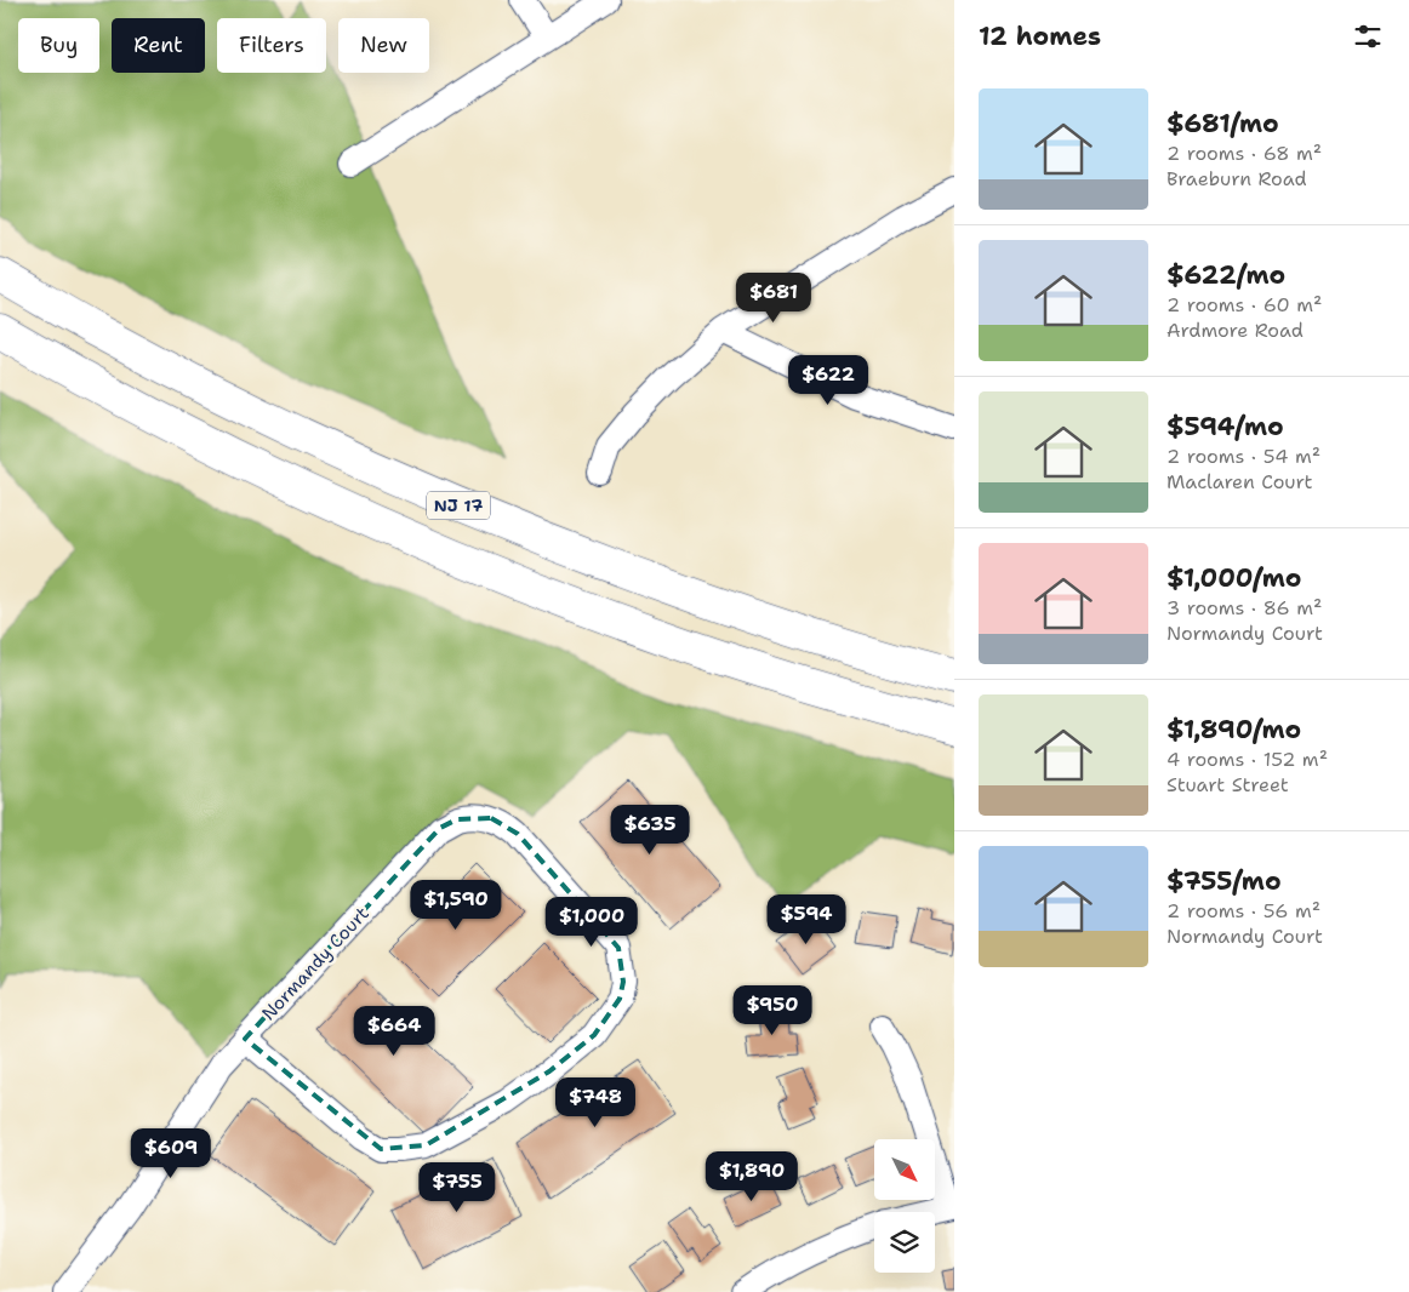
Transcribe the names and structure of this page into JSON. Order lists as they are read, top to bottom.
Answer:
{
  "streets": {
    "highway": ["NJ 17"],
    "street": ["Normandy Court"]
  },
  "north": "bottom right",
  "page": {
    "heading": "12 homes",
    "chip": [
      "Buy",
      "Rent",
      "Filters",
      "New"
    ],
    "list": [
      {
        "name": "$681/mo",
        "note": "2 rooms · 68 m² · Braeburn Road"
      },
      {
        "name": "$622/mo",
        "note": "2 rooms · 60 m² · Ardmore Road"
      },
      {
        "name": "$594/mo",
        "note": "2 rooms · 54 m² · Maclaren Court"
      },
      {
        "name": "$1,000/mo",
        "note": "3 rooms · 86 m² · Normandy Court"
      },
      {
        "name": "$1,890/mo",
        "note": "4 rooms · 152 m² · Stuart Street"
      },
      {
        "name": "$755/mo",
        "note": "2 rooms · 56 m² · Normandy Court"
      }
    ],
    "price": [
      "$681",
      "$622",
      "$635",
      "$1,590",
      "$594",
      "$1,000",
      "$950",
      "$664",
      "$748",
      "$609",
      "$1,890",
      "$755"
    ]
  }
}
